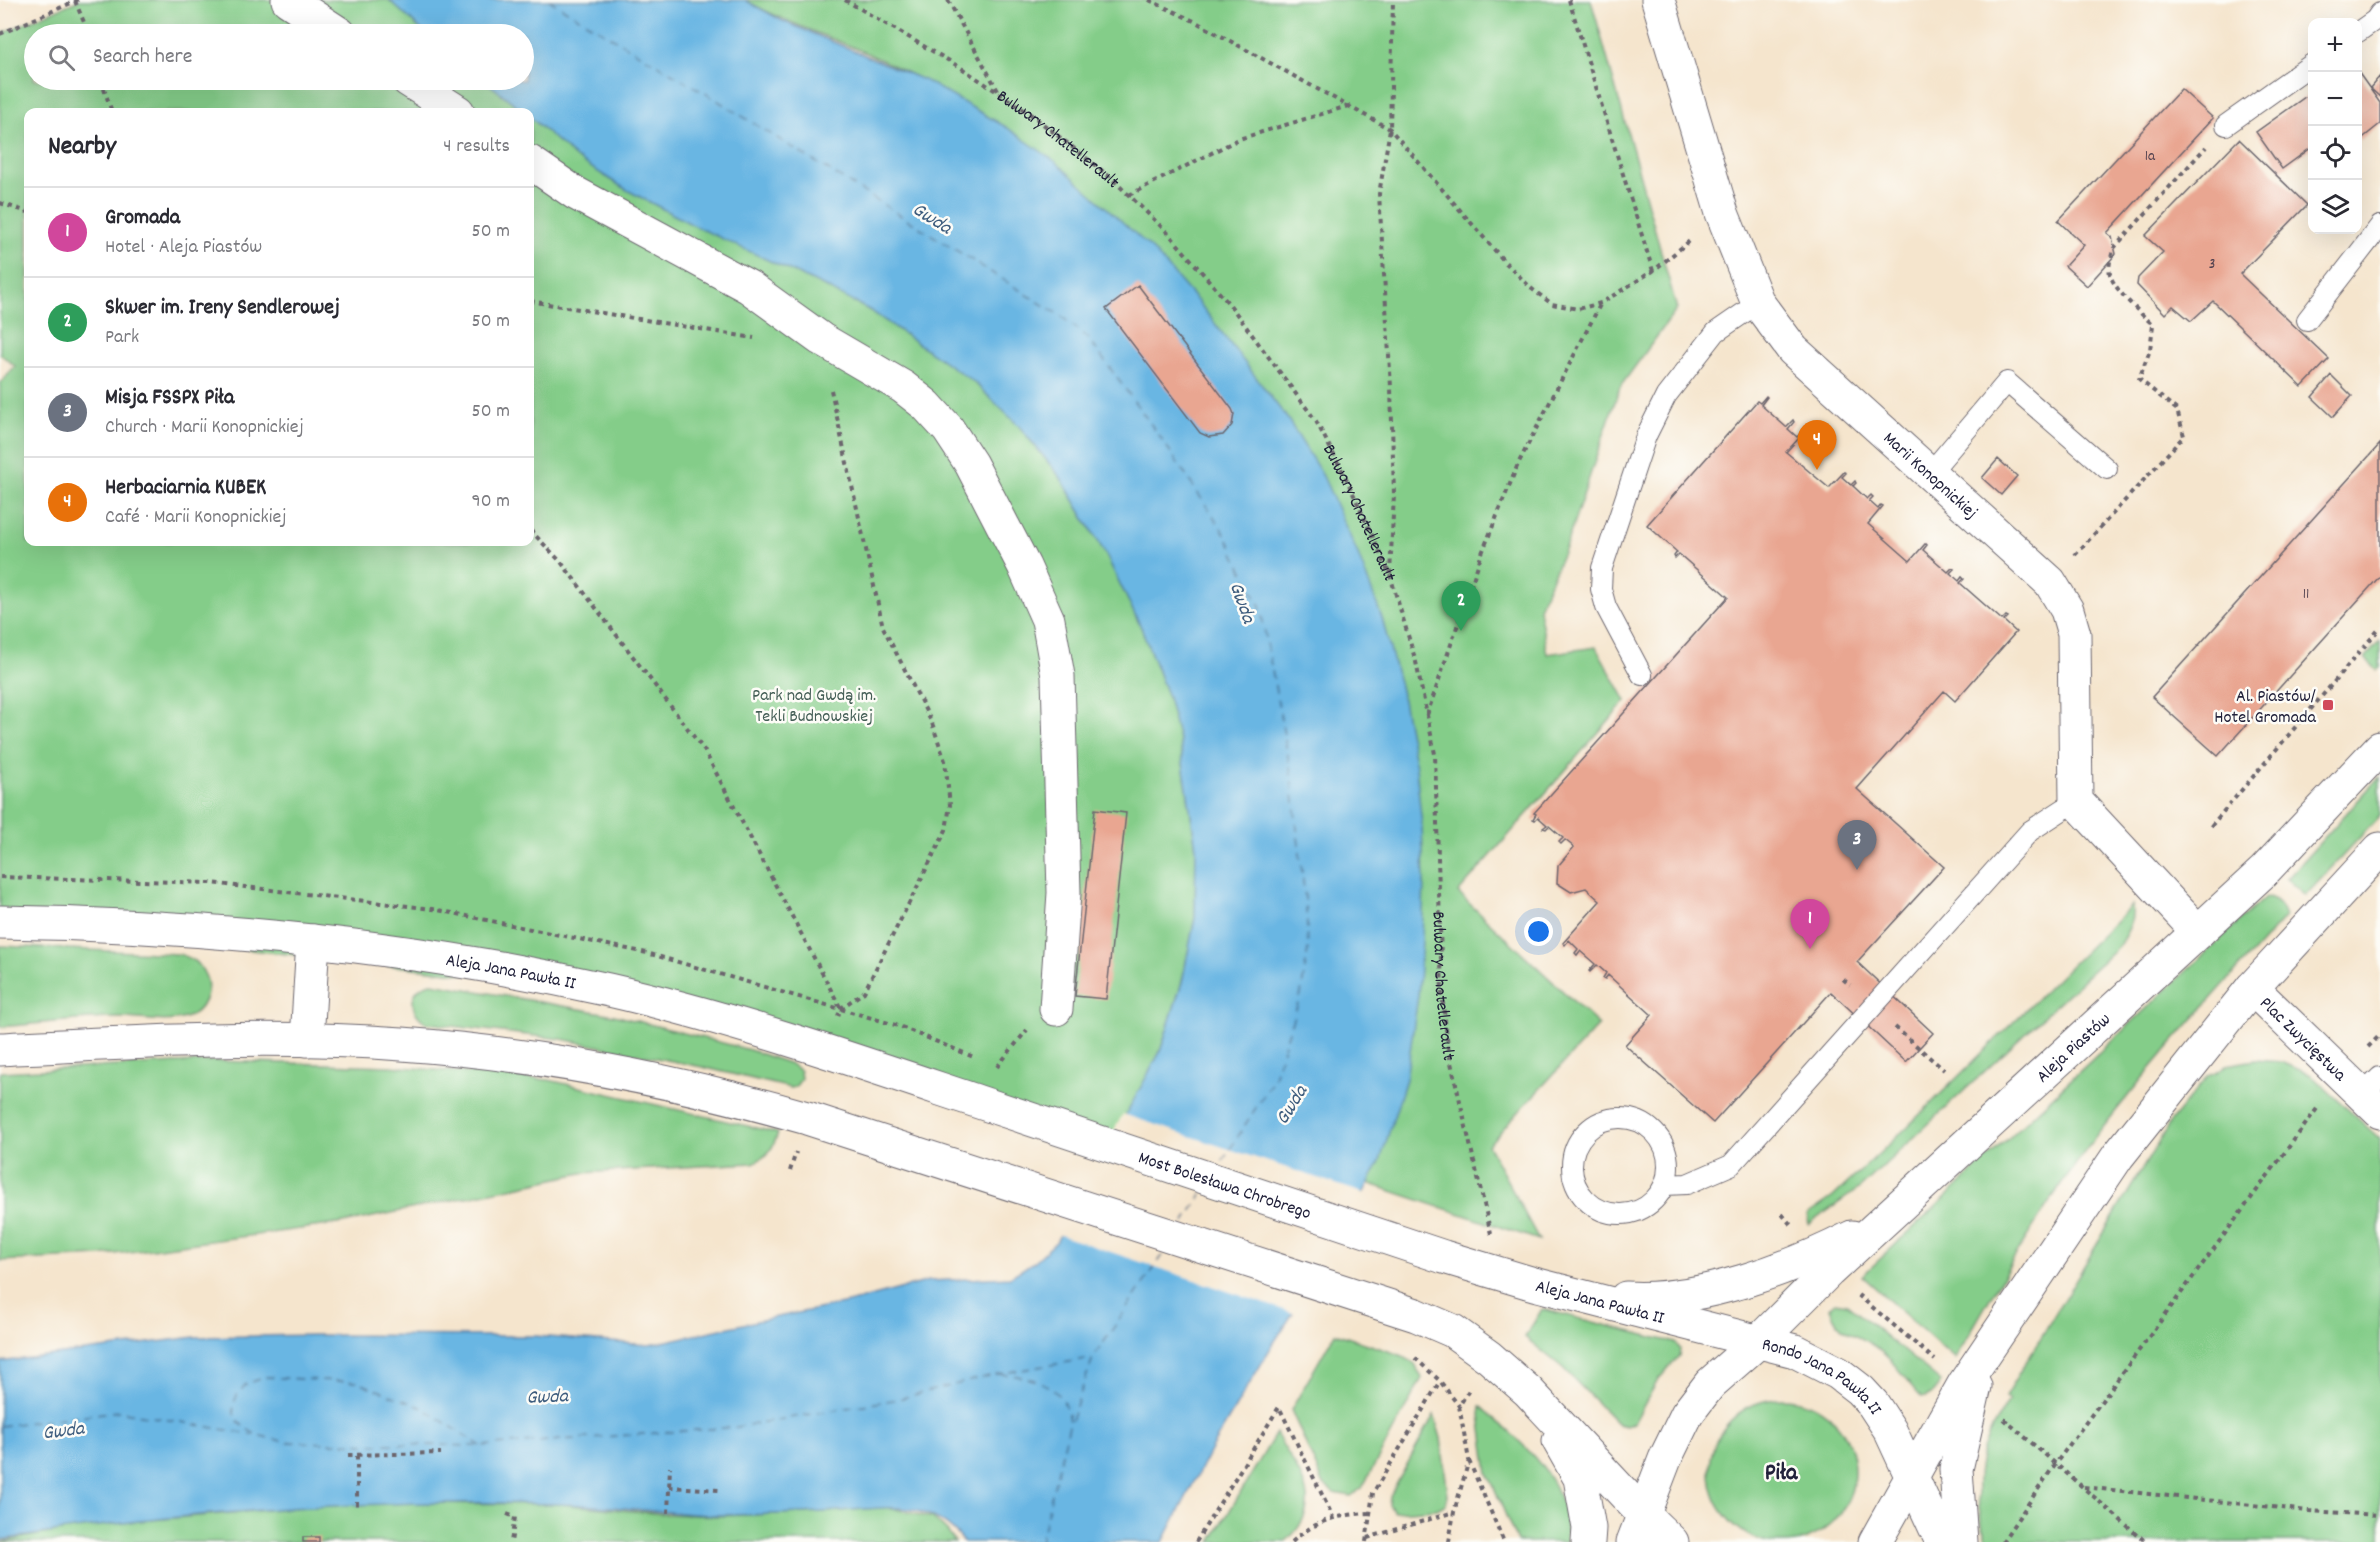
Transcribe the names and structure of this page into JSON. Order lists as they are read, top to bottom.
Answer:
{
  "streets": {
    "main road": [
      "Marii Konopnickiej",
      "Aleja Jana Pawła II",
      "Plac Zwycięstwa",
      "Aleja Piastów",
      "Most Bolesława Chrobrego",
      "Rondo Jana Pawła II"
    ],
    "path": ["Bulwary Chatellerault"]
  },
  "crossings": [
    ["Aleja Jana Pawła II", "Aleja Piastów"],
    ["Aleja Jana Pawła II", "Most Bolesława Chrobrego"],
    ["Aleja Jana Pawła II", "Rondo Jana Pawła II"],
    ["Aleja Piastów", "Rondo Jana Pawła II"]
  ],
  "districts": ["Piła"],
  "water": ["Gwda"],
  "parks": ["Park nad Gwdą im. Tekli Budnowskiej"],
  "places": {
    "transit": ["Al. Piastów/ Hotel Gromada"]
  },
  "house_numbers": ["1a", "3", "11"],
  "page": {
    "map_buttons": ["+", "−"],
    "search": "Search here",
    "heading": ["Nearby", "4 results"],
    "list": [
      {
        "mark": "1",
        "name": "Gromada",
        "note": "Hotel · Aleja Piastów",
        "value": "50 m"
      },
      {
        "mark": "2",
        "name": "Skwer im. Ireny Sendlerowej",
        "note": "Park",
        "value": "50 m"
      },
      {
        "mark": "3",
        "name": "Misja FSSPX Piła",
        "note": "Church · Marii Konopnickiej",
        "value": "50 m"
      },
      {
        "mark": "4",
        "name": "Herbaciarnia KUBEK",
        "note": "Café · Marii Konopnickiej",
        "value": "90 m"
      }
    ],
    "pins": [
      "4",
      "2",
      "3",
      "1"
    ]
  }
}
